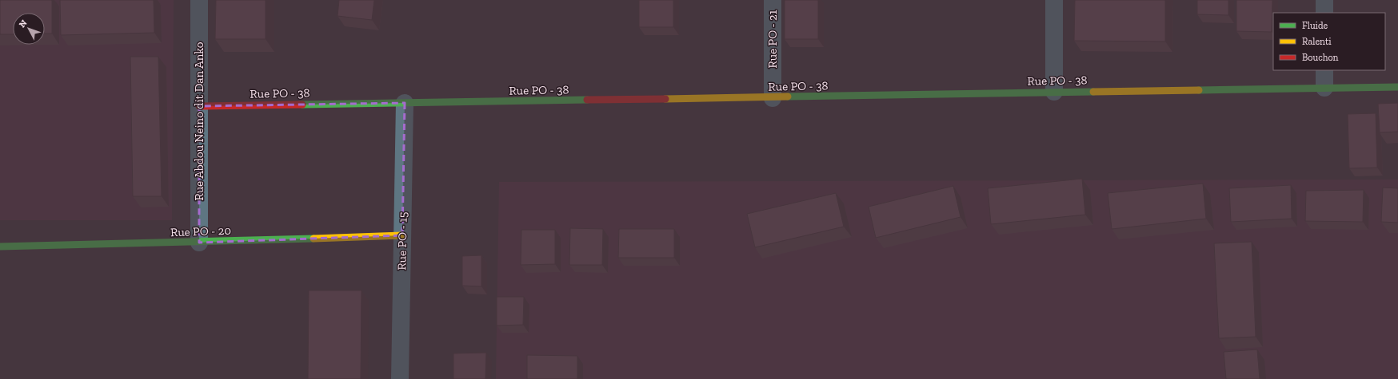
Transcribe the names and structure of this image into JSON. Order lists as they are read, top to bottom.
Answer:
{
  "streets": {
    "street": [
      "Rue PO - 21",
      "Rue PO - 38",
      "Rue Abdou Neino dit Dan Anko",
      "Rue PO - 20",
      "Rue PO - 15"
    ]
  },
  "crossings": [
    ["Rue PO - 21", "Rue PO - 38"],
    ["Rue PO - 38", "Rue Abdou Neino dit Dan Anko"],
    ["Rue PO - 38", "Rue PO - 15"],
    ["Rue Abdou Neino dit Dan Anko", "Rue PO - 20"],
    ["Rue PO - 20", "Rue PO - 15"]
  ],
  "legend": ["Fluide", "Ralenti", "Bouchon"],
  "north": "top left"
}
